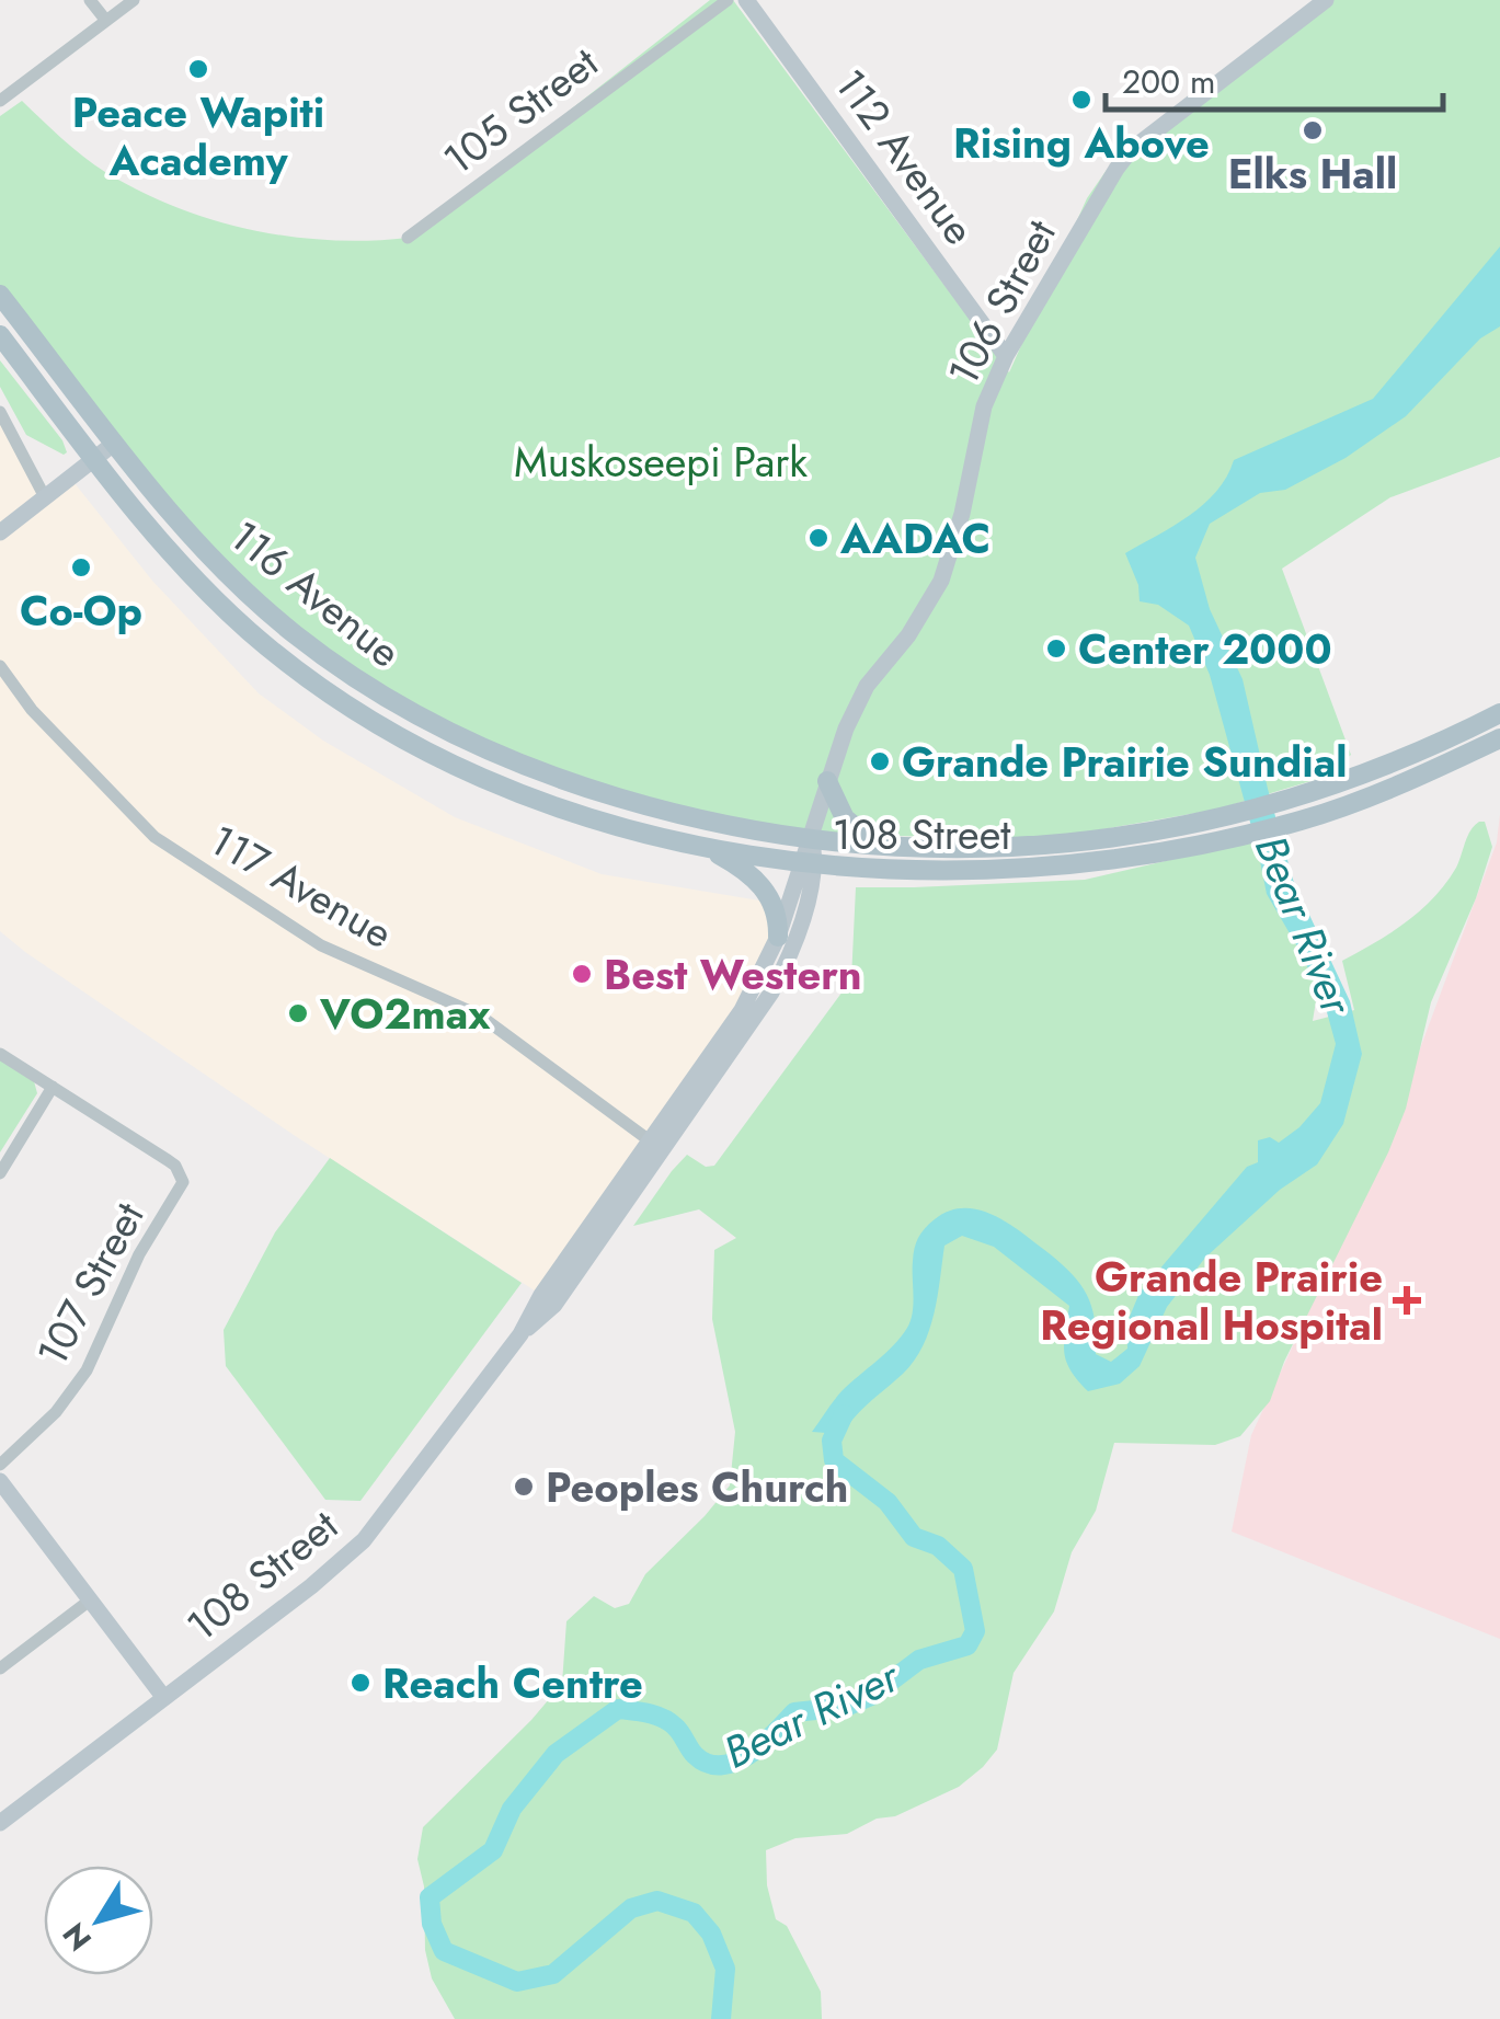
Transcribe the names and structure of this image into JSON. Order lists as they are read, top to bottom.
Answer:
{
  "streets": {
    "main road": ["116 Avenue", "108 Street"],
    "street": [
      "105 Street",
      "112 Avenue",
      "106 Street",
      "117 Avenue",
      "107 Street"
    ]
  },
  "crossings": [
    ["112 Avenue", "106 Street"],
    ["106 Street", "116 Avenue"],
    ["106 Street", "108 Street"],
    ["116 Avenue", "108 Street"],
    ["108 Street", "117 Avenue"]
  ],
  "water": ["Bear River"],
  "parks": ["Muskoseepi Park"],
  "places": {
    "other": [
      "Peace Wapiti Academy",
      "Rising Above",
      "Elks Hall",
      "AADAC",
      "Co-Op",
      "Center 2000",
      "Grande Prairie Sundial",
      "Best Western",
      "VO2max",
      "Peoples Church",
      "Reach Centre"
    ],
    "health": ["Grande Prairie Regional Hospital"]
  },
  "scale_bar": "200 m",
  "north": "bottom left"
}
